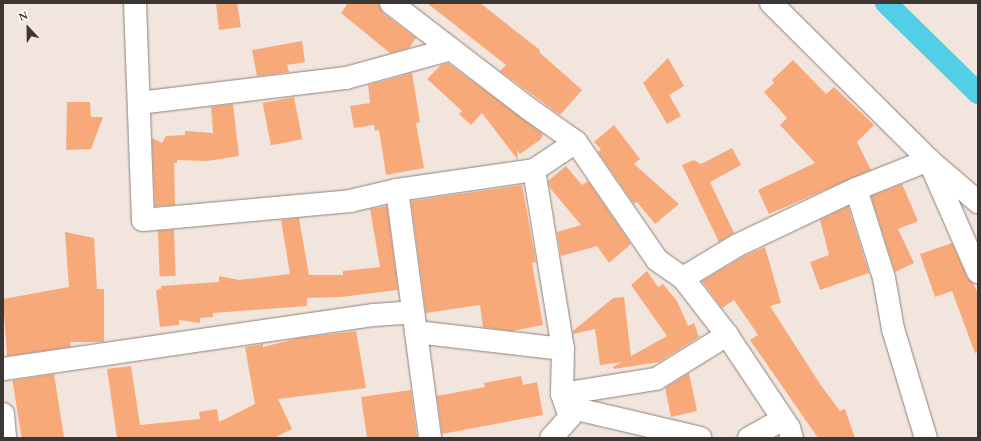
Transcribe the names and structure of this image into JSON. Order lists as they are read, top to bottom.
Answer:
{
  "north": "top"
}
